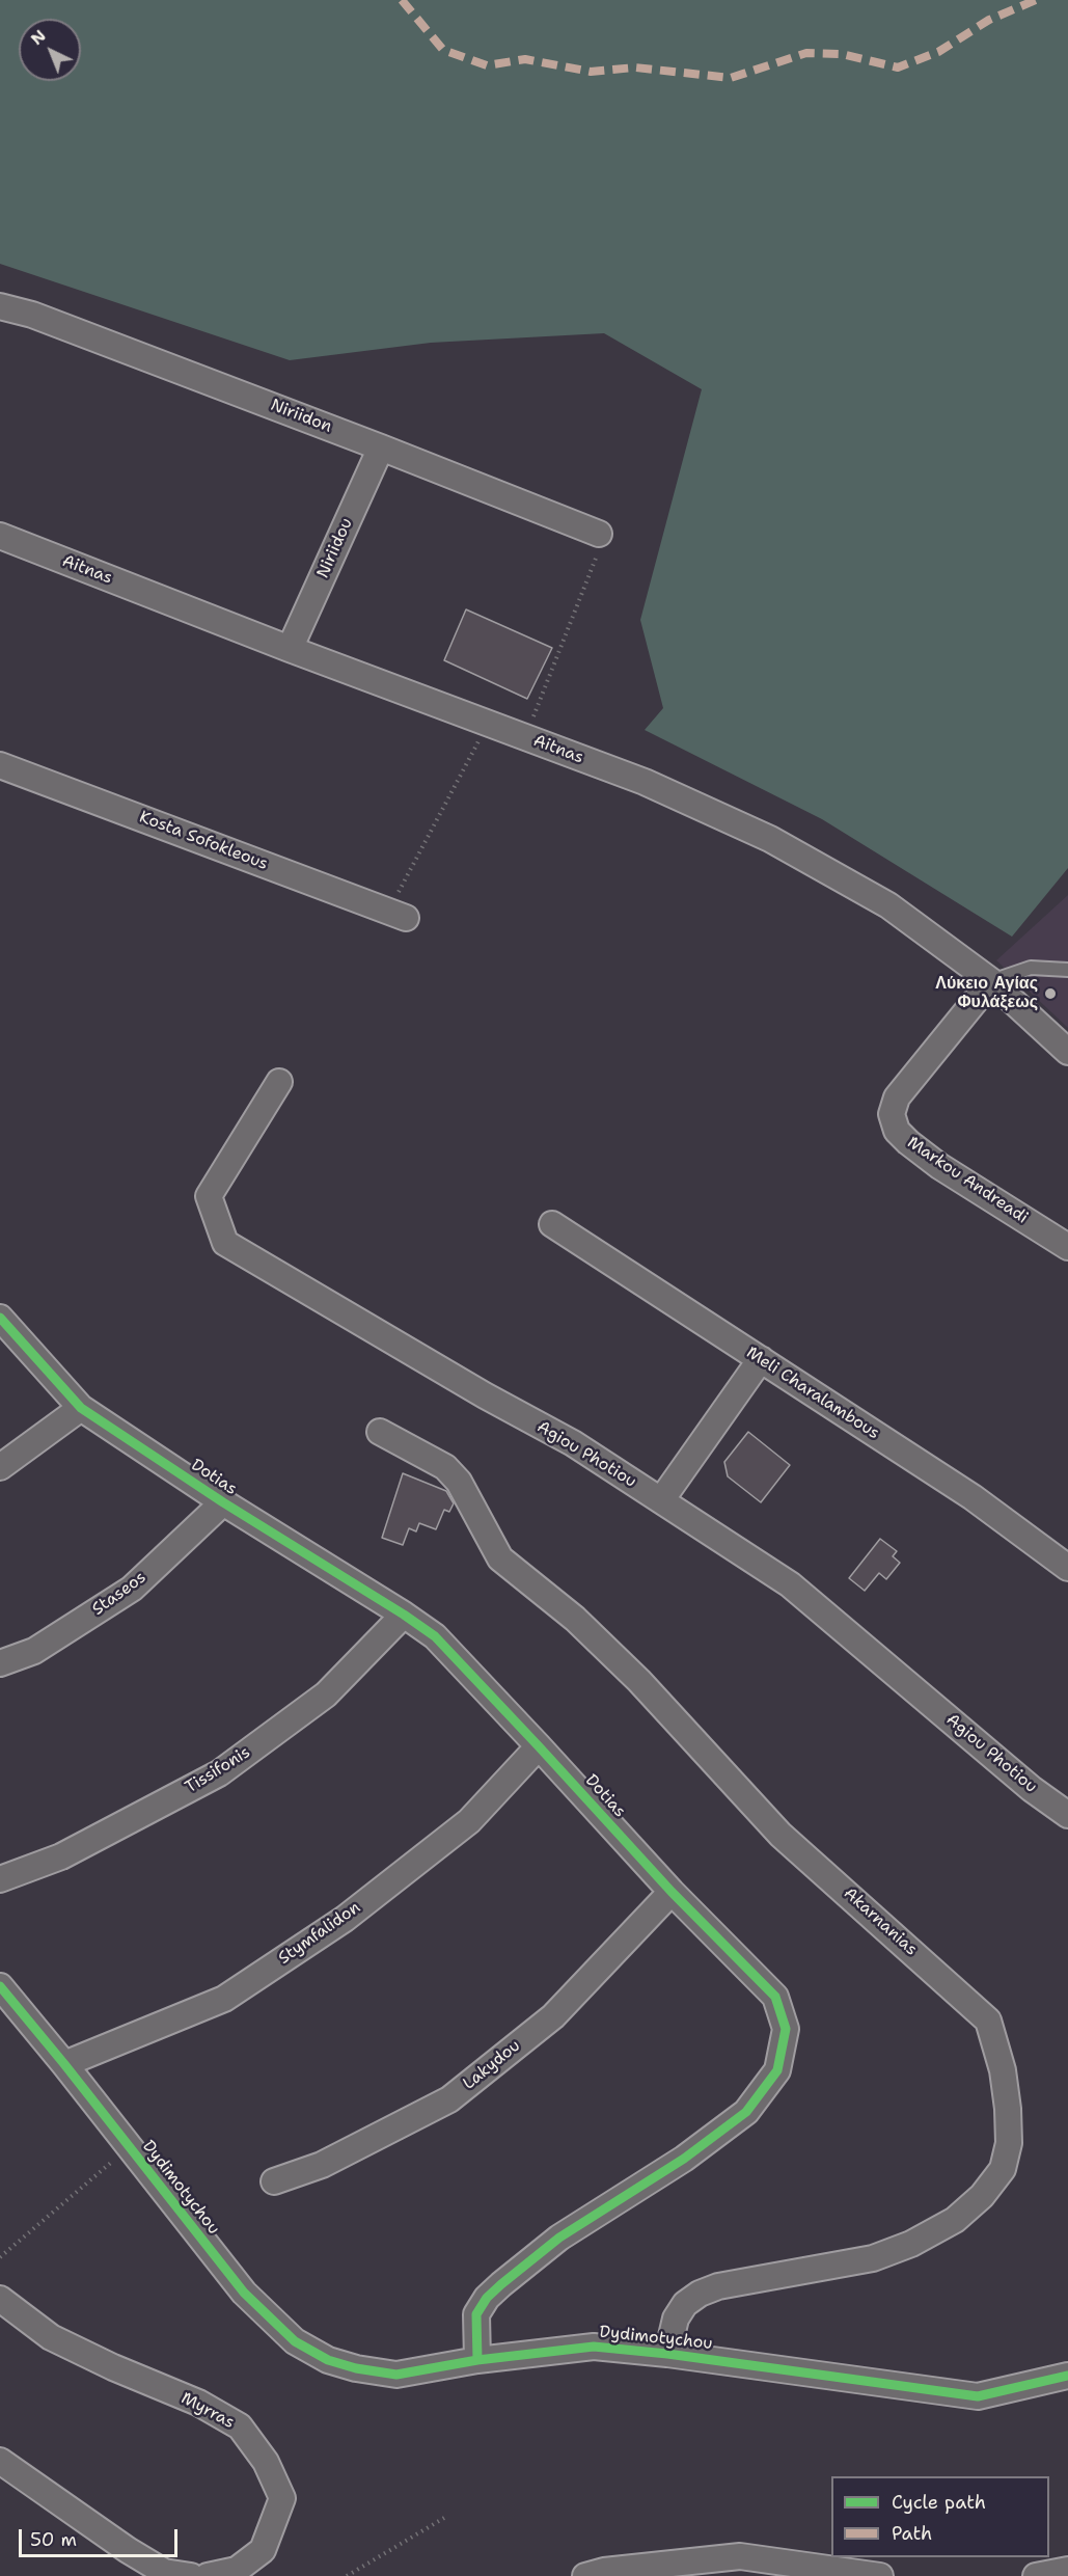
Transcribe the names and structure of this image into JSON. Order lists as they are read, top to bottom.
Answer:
{
  "streets": {
    "street": [
      "Niriidon",
      "Niriidou",
      "Aitnas",
      "Kosta Sofokleous",
      "Markou Andreadi",
      "Meli Charalambous",
      "Agiou Photiou",
      "Dotias",
      "Staseos",
      "Tissifonis",
      "Akarnanias",
      "Stymfalidon",
      "Lakydou",
      "Dydimotychou",
      "Myrras"
    ]
  },
  "crossings": [
    ["Niriidon", "Niriidou"],
    ["Niriidou", "Aitnas"],
    ["Aitnas", "Markou Andreadi"],
    ["Dotias", "Staseos"],
    ["Dotias", "Tissifonis"],
    ["Dotias", "Stymfalidon"],
    ["Dotias", "Lakydou"],
    ["Dotias", "Dydimotychou"],
    ["Akarnanias", "Dydimotychou"],
    ["Stymfalidon", "Dydimotychou"]
  ],
  "places": ["Λύκειο Αγίας Φυλάξεως"],
  "legend": ["Cycle path", "Path"],
  "scale_bar": "50 m",
  "north": "top left"
}
